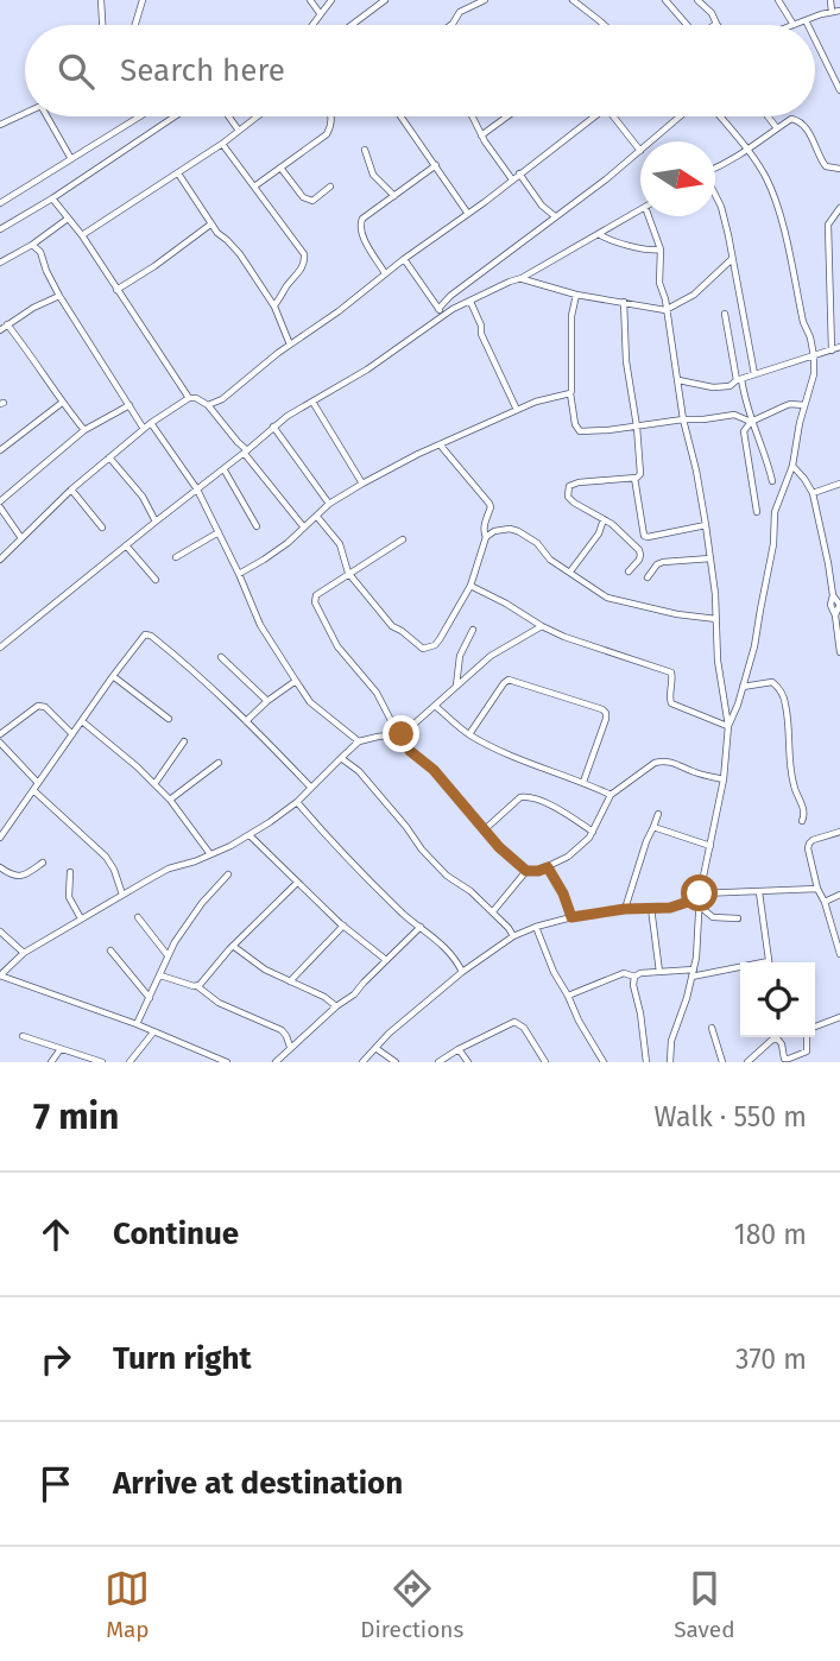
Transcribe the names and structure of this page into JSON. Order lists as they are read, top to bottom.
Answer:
{
  "north": "right",
  "page": {
    "search": "Search here",
    "heading": ["7 min", "Walk · 550 m"],
    "list": [
      ["Continue", "180 m"],
      ["Turn right", "370 m"],
      "Arrive at destination"
    ],
    "nav": ["Map", "Directions", "Saved"]
  }
}
